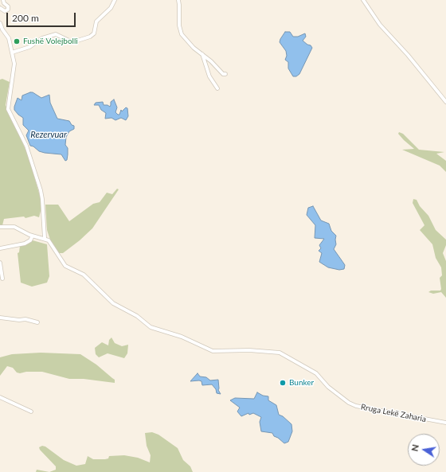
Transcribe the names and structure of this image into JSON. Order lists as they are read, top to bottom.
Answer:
{
  "streets": {
    "street": ["Rruga Lekë Zaharia"]
  },
  "water": ["Rezervuar"],
  "places": ["Fushë Volejbolli", "Bunker"],
  "scale_bar": "200 m",
  "north": "left"
}
